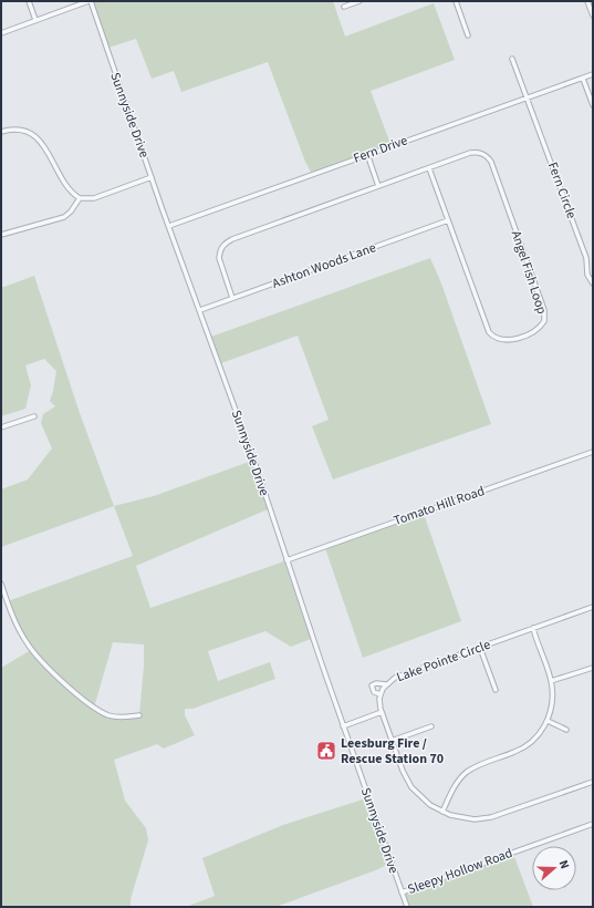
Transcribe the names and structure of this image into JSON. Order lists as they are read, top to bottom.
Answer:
{
  "streets": {
    "street": [
      "Sunnyside Drive",
      "Fern Drive",
      "Fern Circle",
      "Ashton Woods Lane",
      "Angel Fish Loop",
      "Tomato Hill Road",
      "Lake Pointe Circle",
      "Sleepy Hollow Road"
    ]
  },
  "crossings": [
    ["Sunnyside Drive", "Fern Drive"],
    ["Sunnyside Drive", "Ashton Woods Lane"],
    ["Sunnyside Drive", "Tomato Hill Road"],
    ["Sunnyside Drive", "Sleepy Hollow Road"],
    ["Fern Drive", "Fern Circle"],
    ["Ashton Woods Lane", "Angel Fish Loop"]
  ],
  "places": {
    "public building": ["Leesburg Fire / Rescue Station 70"]
  },
  "north": "right"
}
